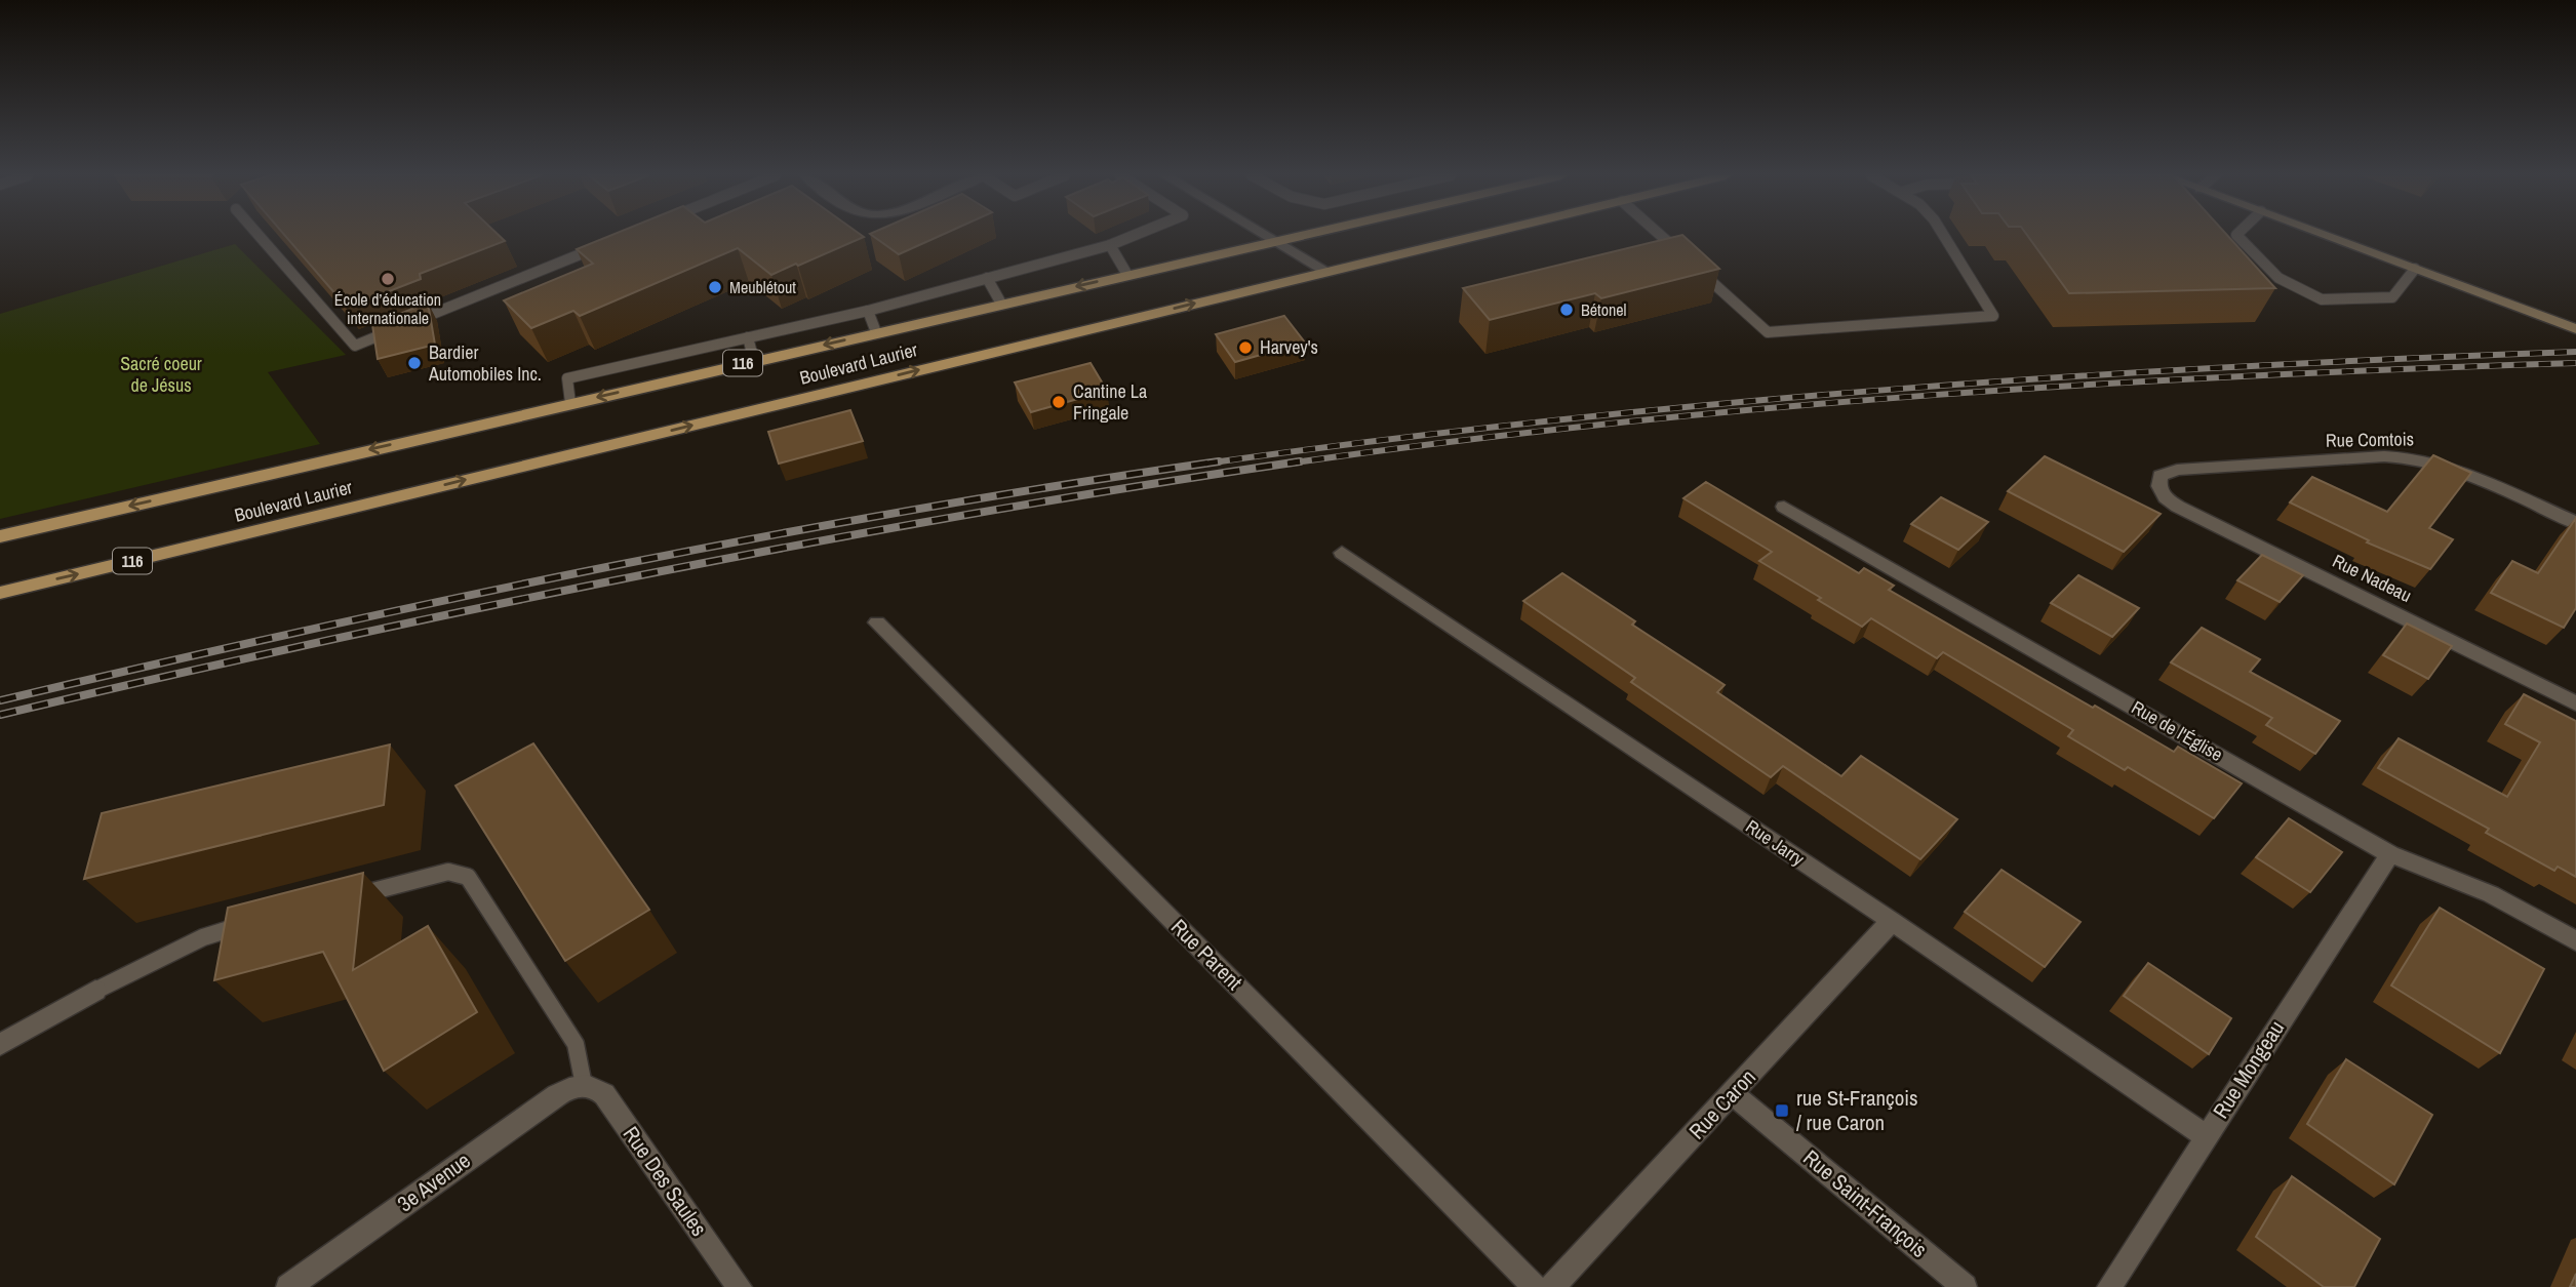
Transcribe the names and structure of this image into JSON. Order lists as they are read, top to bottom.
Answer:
{
  "streets": {
    "main road": ["116", "Boulevard Laurier"],
    "street": [
      "Rue Comtois",
      "Rue Nadeau",
      "Rue de l'Église",
      "Rue Jarry",
      "Rue Parent",
      "Rue Mongeau",
      "Rue Caron",
      "Rue Des Saules",
      "3e Avenue",
      "Rue Saint-François"
    ]
  },
  "crossings": [
    ["Rue Comtois", "Rue Nadeau"],
    ["Rue de l'Église", "Rue Mongeau"],
    ["Rue Jarry", "Rue Mongeau"],
    ["Rue Jarry", "Rue Caron"],
    ["Rue Caron", "Rue Saint-François"],
    ["Rue Des Saules", "3e Avenue"]
  ],
  "parks": ["Sacré coeur de Jésus"],
  "places": {
    "other": [
      "École d’éducation internationale",
      "Meublétout",
      "Bétonel",
      "Harvey's",
      "Bardier Automobiles Inc.",
      "Cantine La Fringale"
    ],
    "transit": ["rue St-François / rue Caron"]
  }
}
